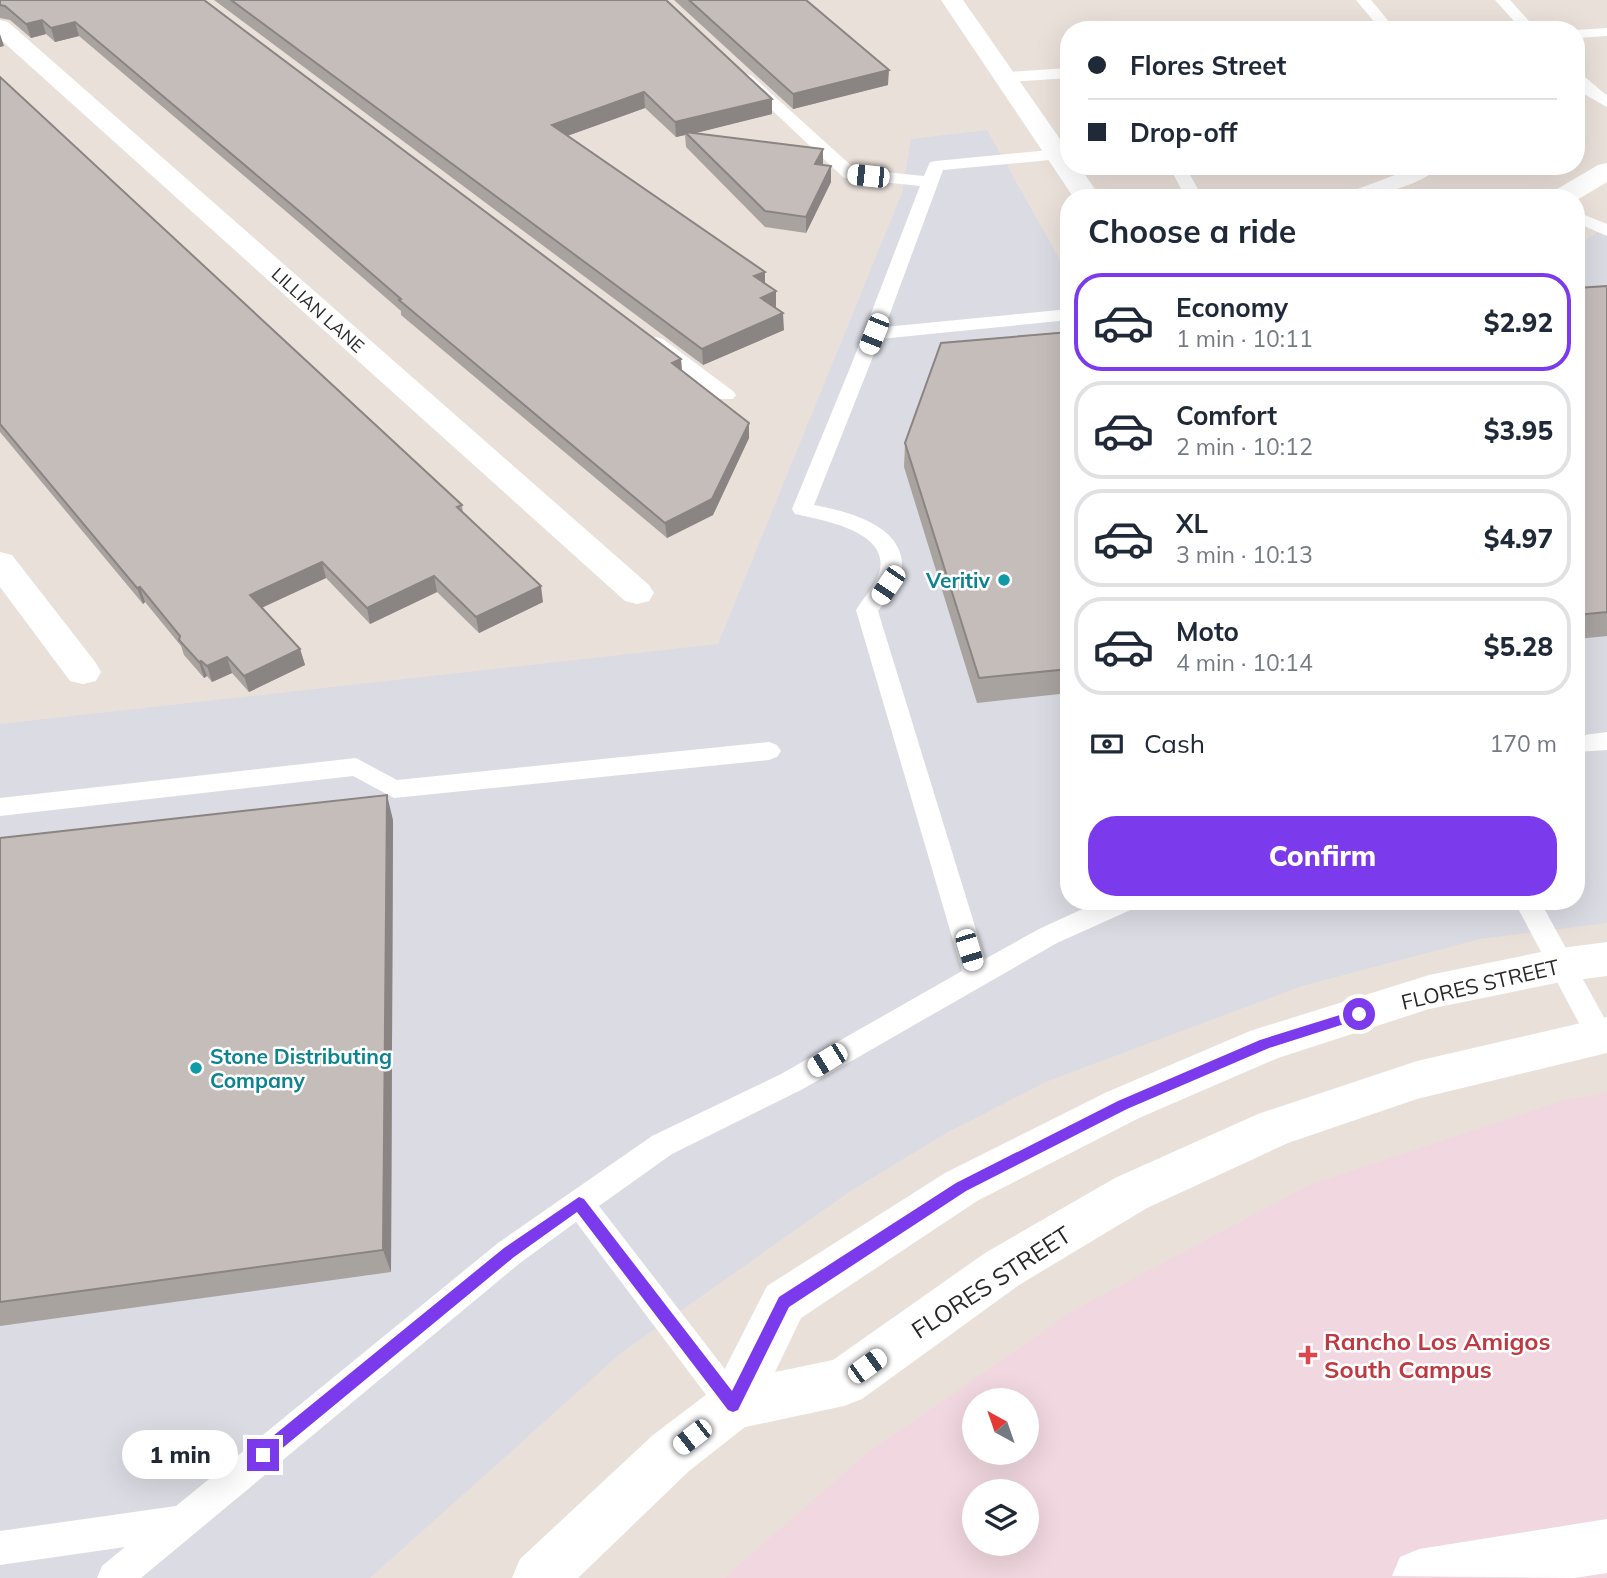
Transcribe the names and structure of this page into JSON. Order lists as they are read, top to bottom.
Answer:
{
  "streets": {
    "street": ["LILLIAN LANE", "FLORES STREET"]
  },
  "places": {
    "other": ["Veritiv", "Stone Distributing Company"],
    "health": ["Rancho Los Amigos South Campus"]
  },
  "north": "top left",
  "page": {
    "banner": ["Flores Street", "Drop-off"],
    "heading": "Choose a ride",
    "list": [
      {
        "name": "Economy",
        "note": "1 min · 10:11",
        "value": "$2.92"
      },
      {
        "name": "Comfort",
        "note": "2 min · 10:12",
        "value": "$3.95"
      },
      {
        "name": "XL",
        "note": "3 min · 10:13",
        "value": "$4.97"
      },
      {
        "name": "Moto",
        "note": "4 min · 10:14",
        "value": "$5.28"
      }
    ],
    "pay": ["Cash", "170 m"],
    "buttons": "Confirm",
    "bubble": "1 min"
  }
}
